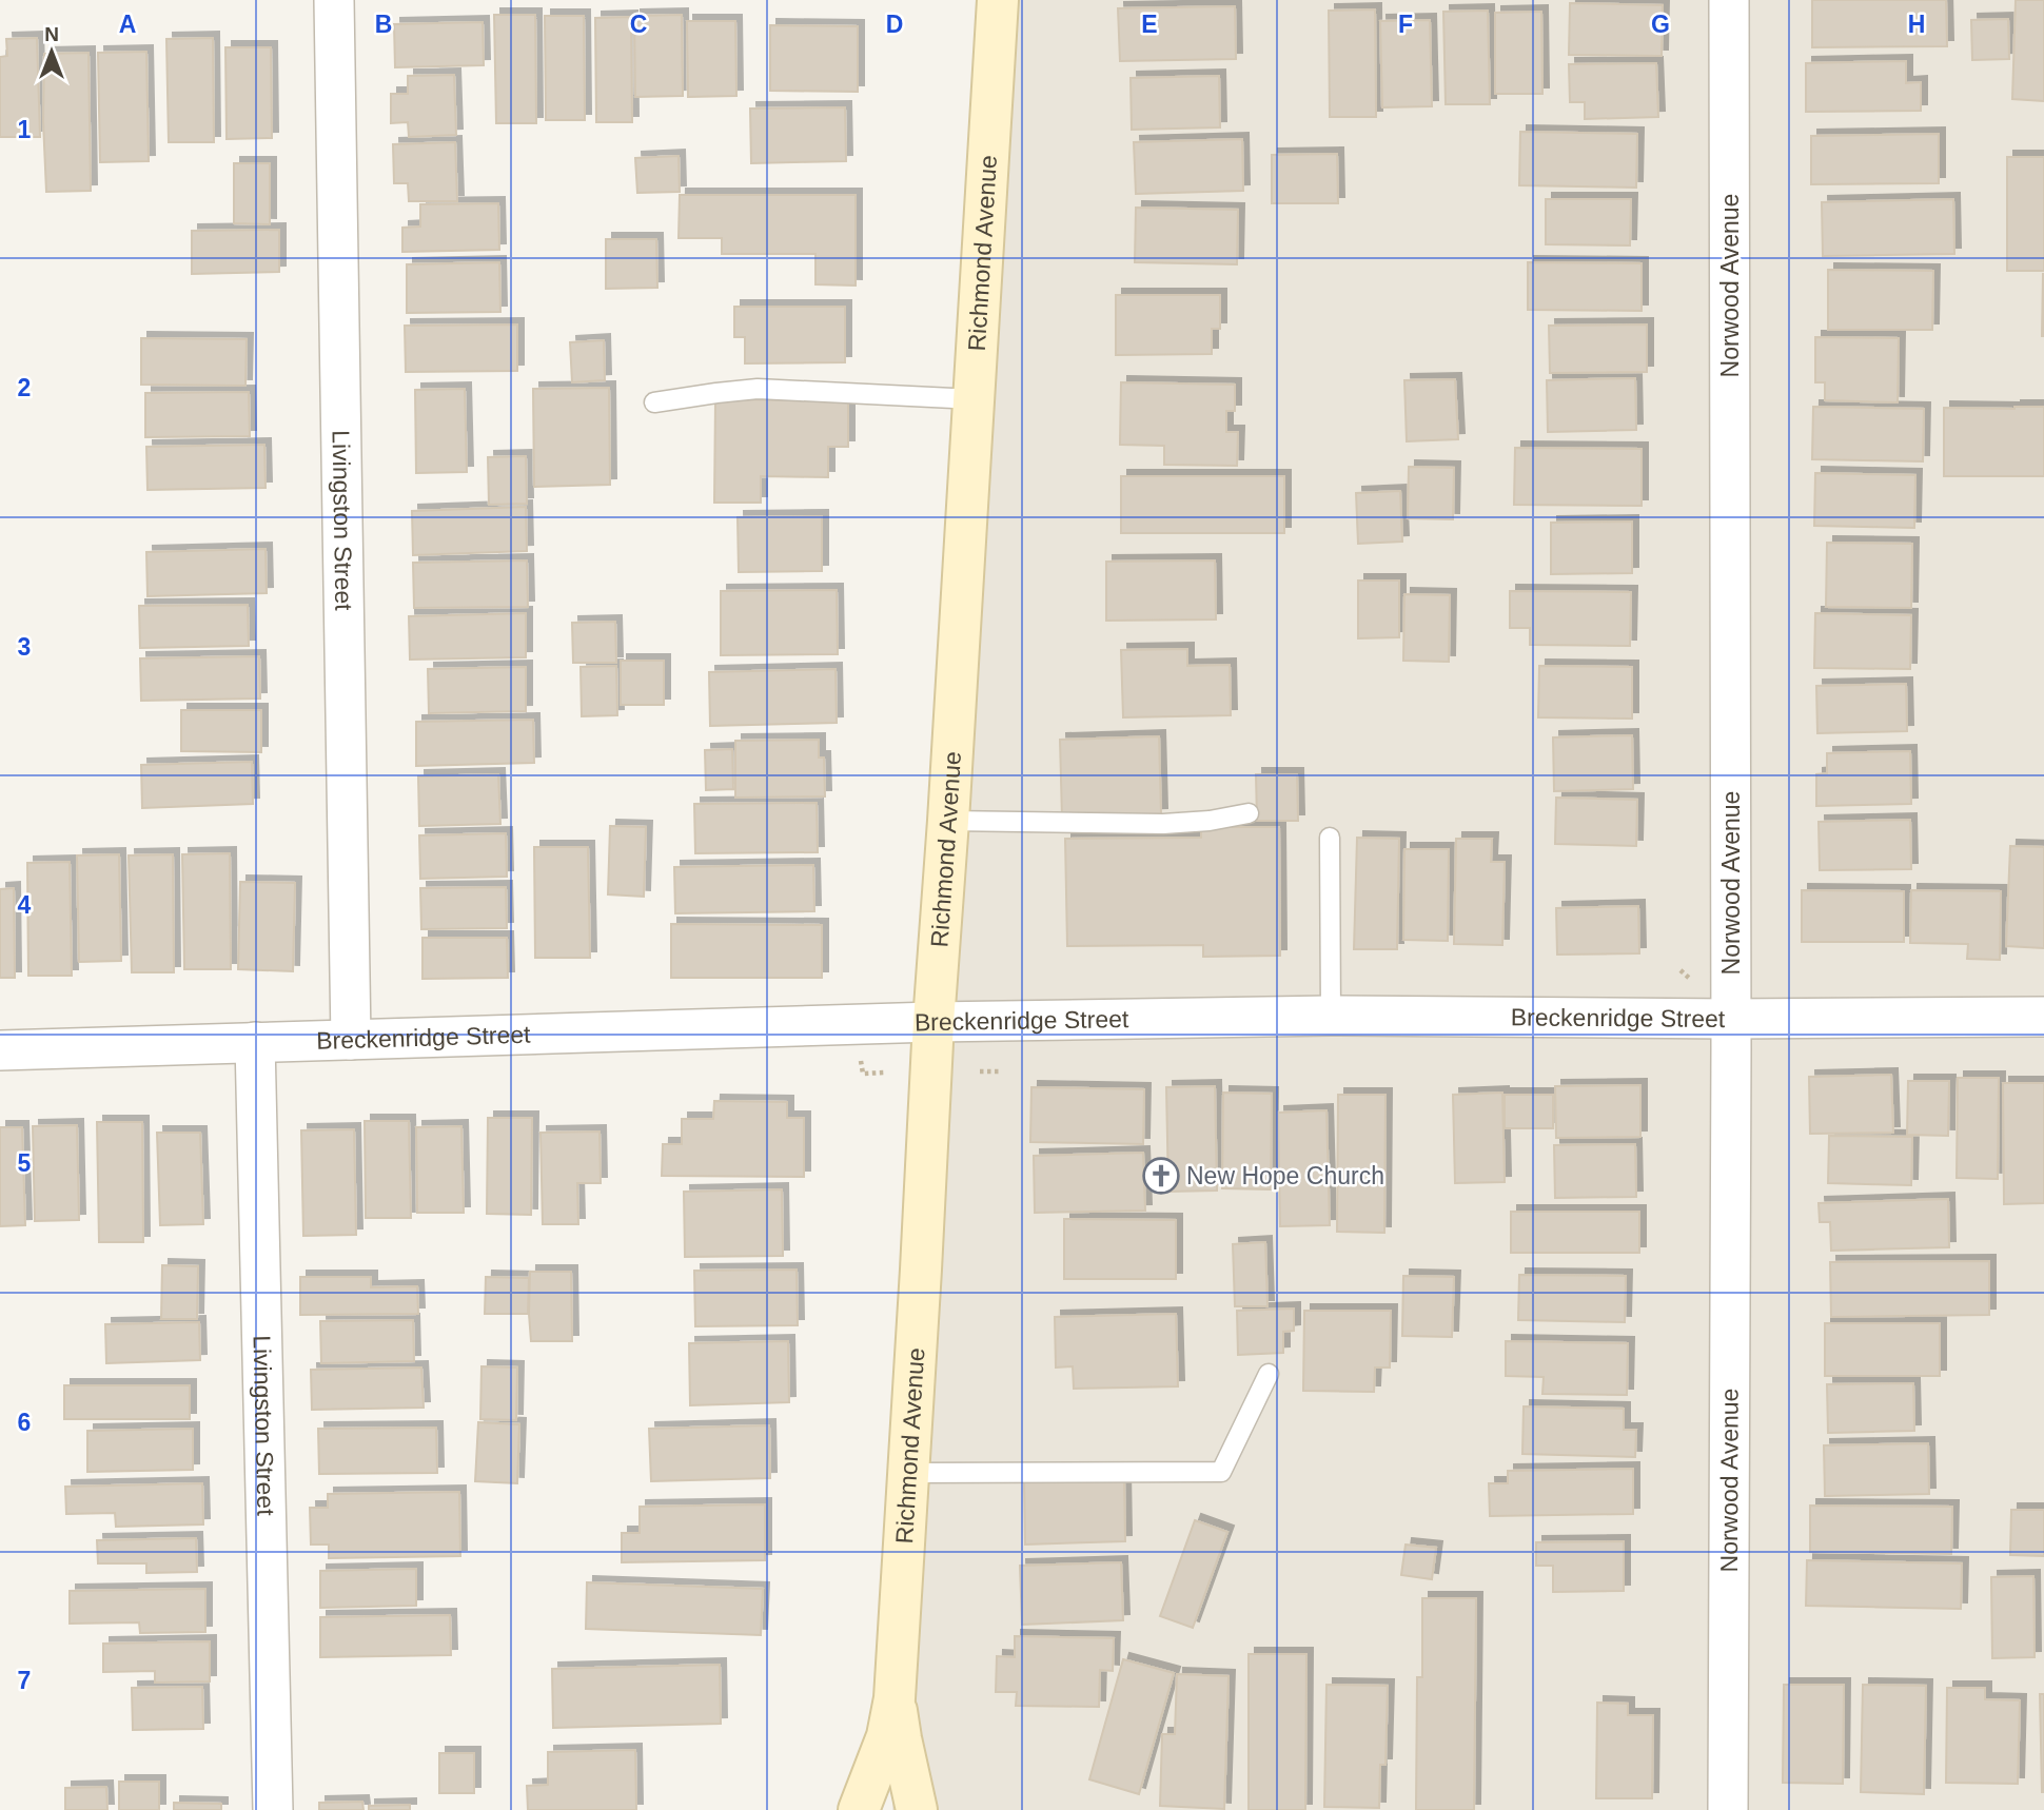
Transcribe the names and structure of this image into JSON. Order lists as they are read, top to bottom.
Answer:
{
  "streets": {
    "street": [
      "Richmond Avenue",
      "Norwood Avenue",
      "Livingston Street",
      "Breckenridge Street"
    ]
  },
  "crossings": [
    ["Richmond Avenue", "Breckenridge Street"],
    ["Norwood Avenue", "Breckenridge Street"],
    ["Livingston Street", "Breckenridge Street"]
  ],
  "places": {
    "church": ["New Hope Church"]
  },
  "north": "top",
  "grid": {
    "columns": [
      "A",
      "B",
      "C",
      "D",
      "E",
      "F",
      "G",
      "H"
    ],
    "rows": [
      "1",
      "2",
      "3",
      "4",
      "5",
      "6",
      "7"
    ]
  }
}
